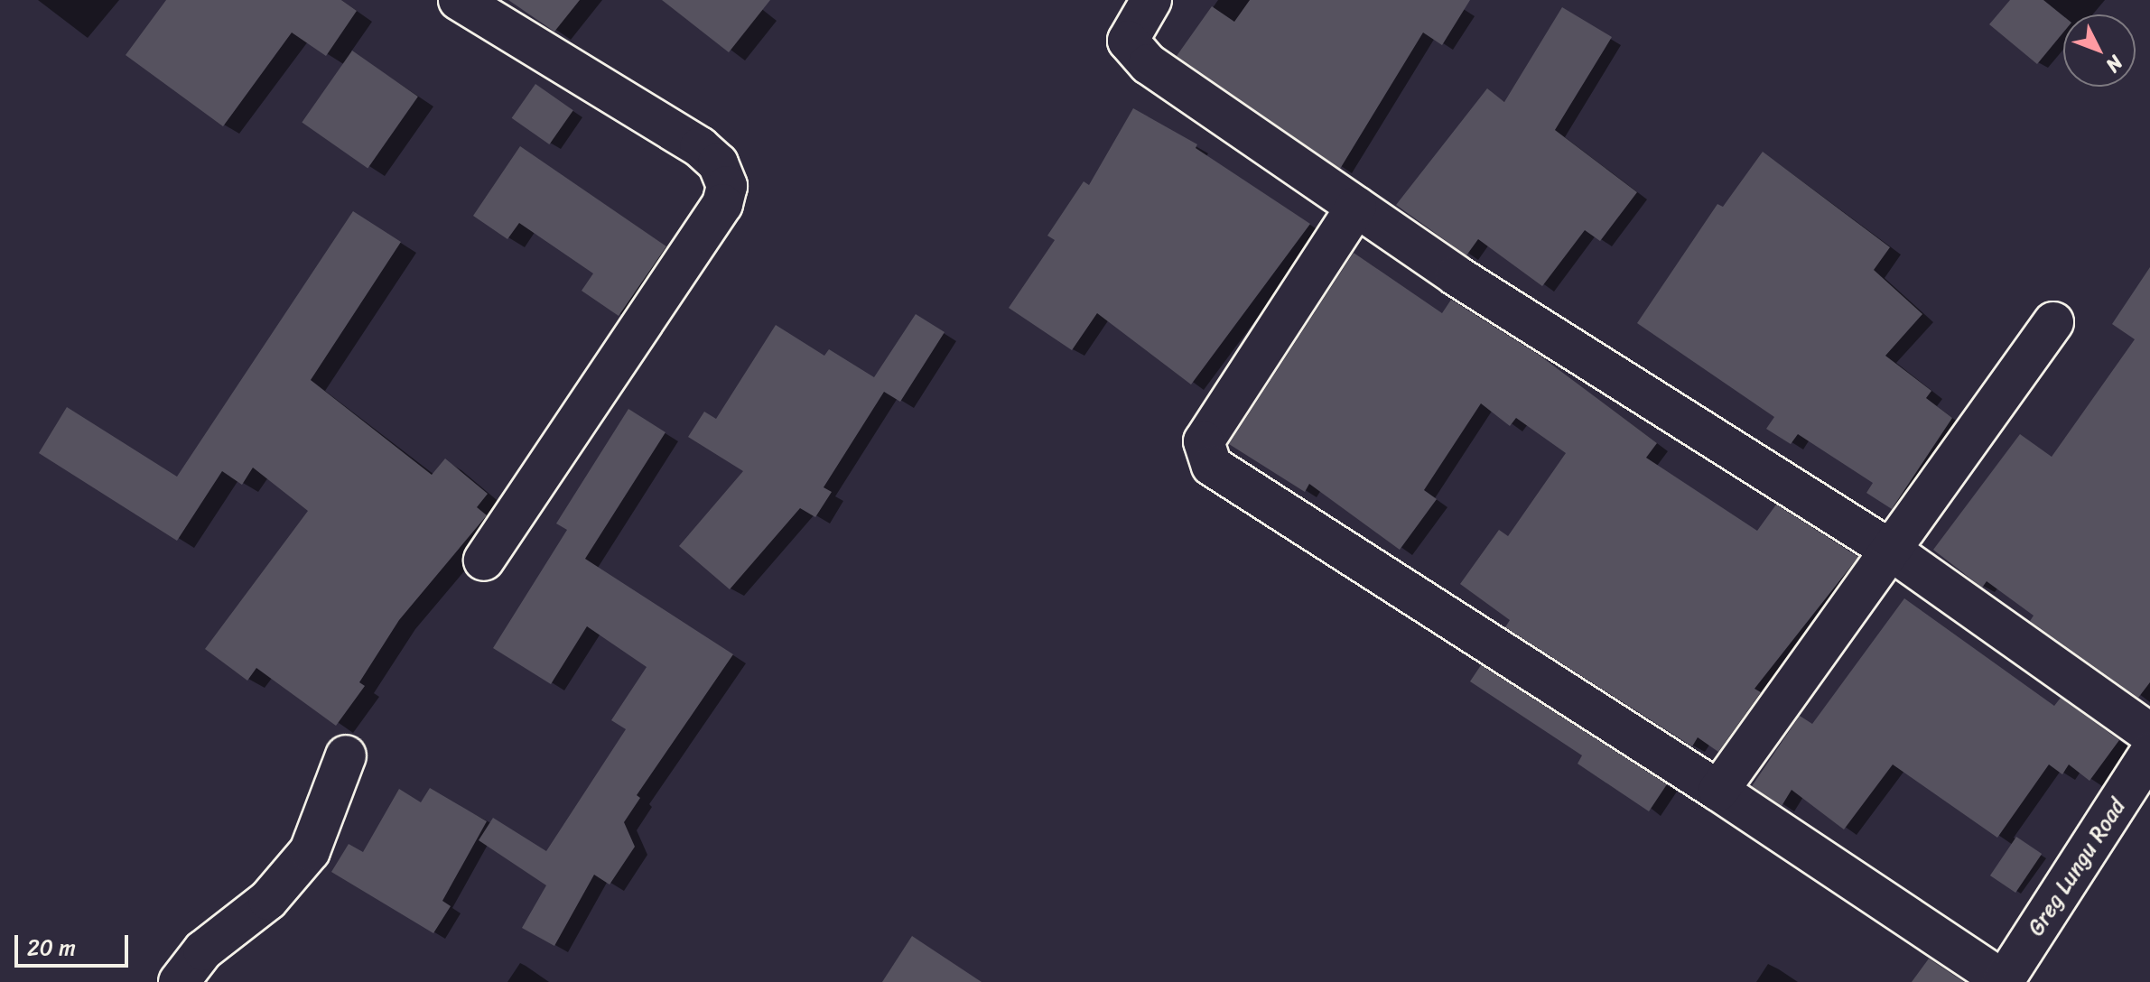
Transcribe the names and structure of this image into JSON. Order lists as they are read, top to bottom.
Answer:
{
  "streets": {
    "street": ["Greg Lungu Road"]
  },
  "scale_bar": "20 m",
  "north": "bottom right"
}
